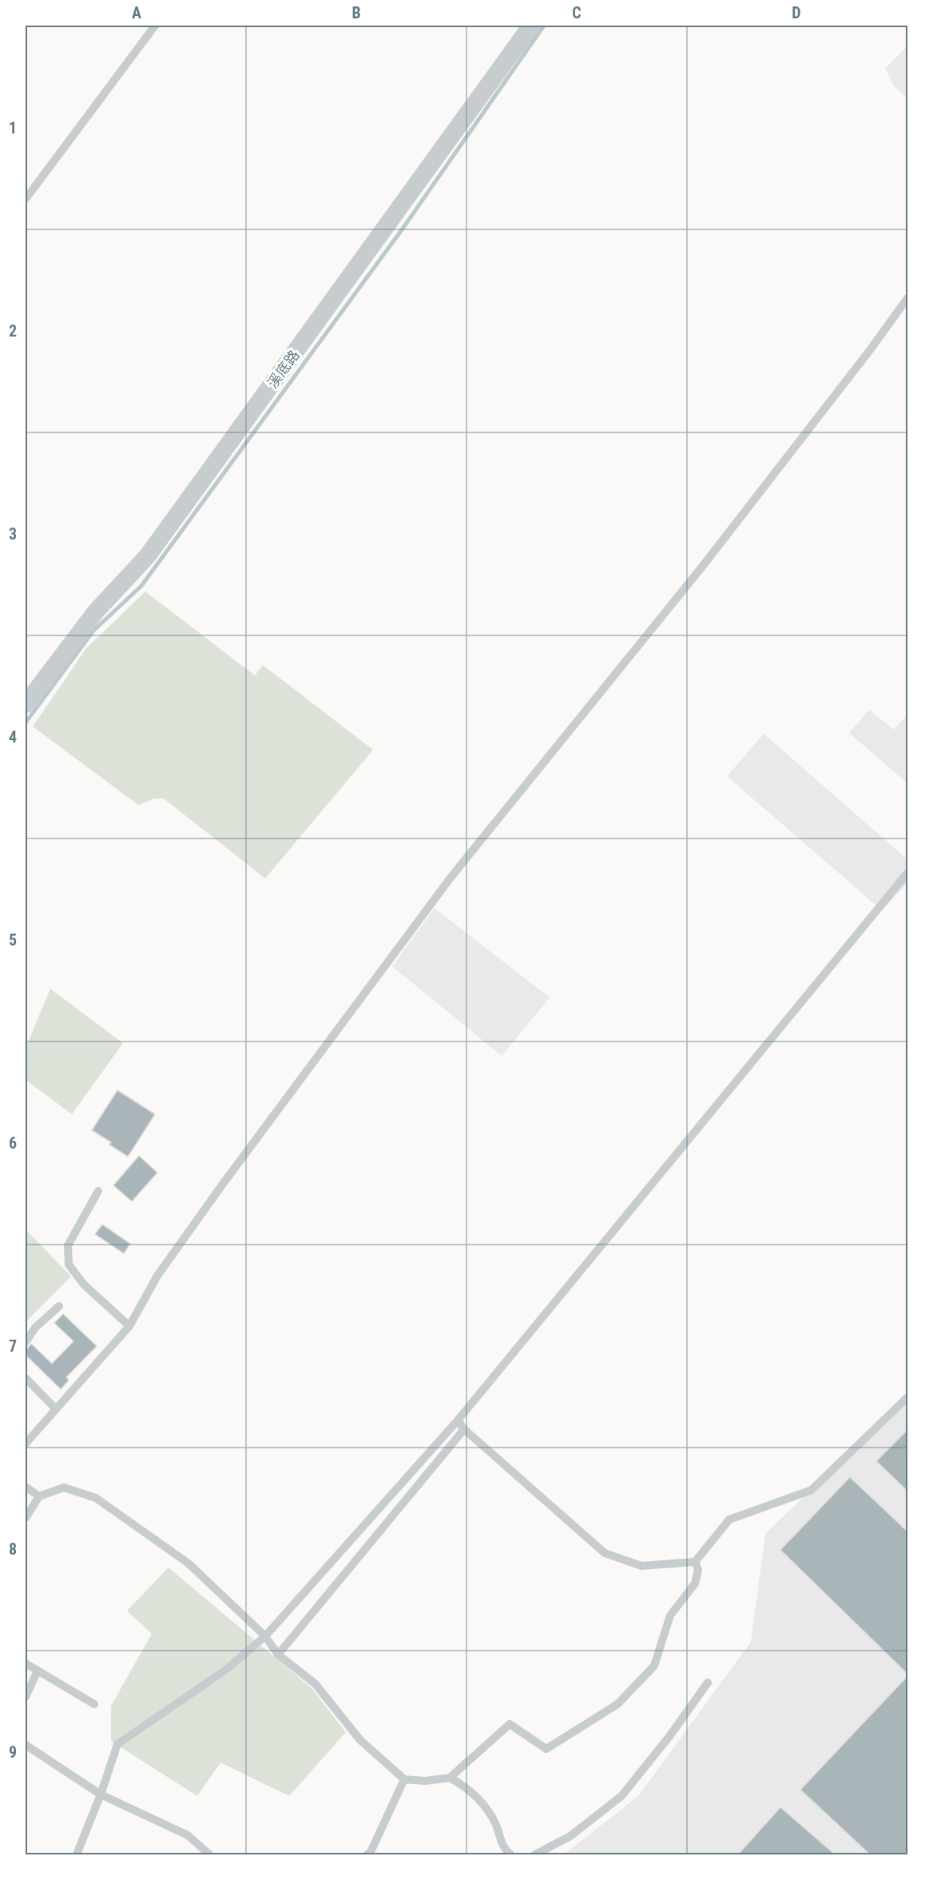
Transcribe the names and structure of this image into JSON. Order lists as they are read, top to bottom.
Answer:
{
  "streets": {
    "street": ["溪底路"]
  },
  "grid": {
    "columns": [
      "A",
      "B",
      "C",
      "D"
    ],
    "rows": [
      "1",
      "2",
      "3",
      "4",
      "5",
      "6",
      "7",
      "8",
      "9"
    ]
  }
}
